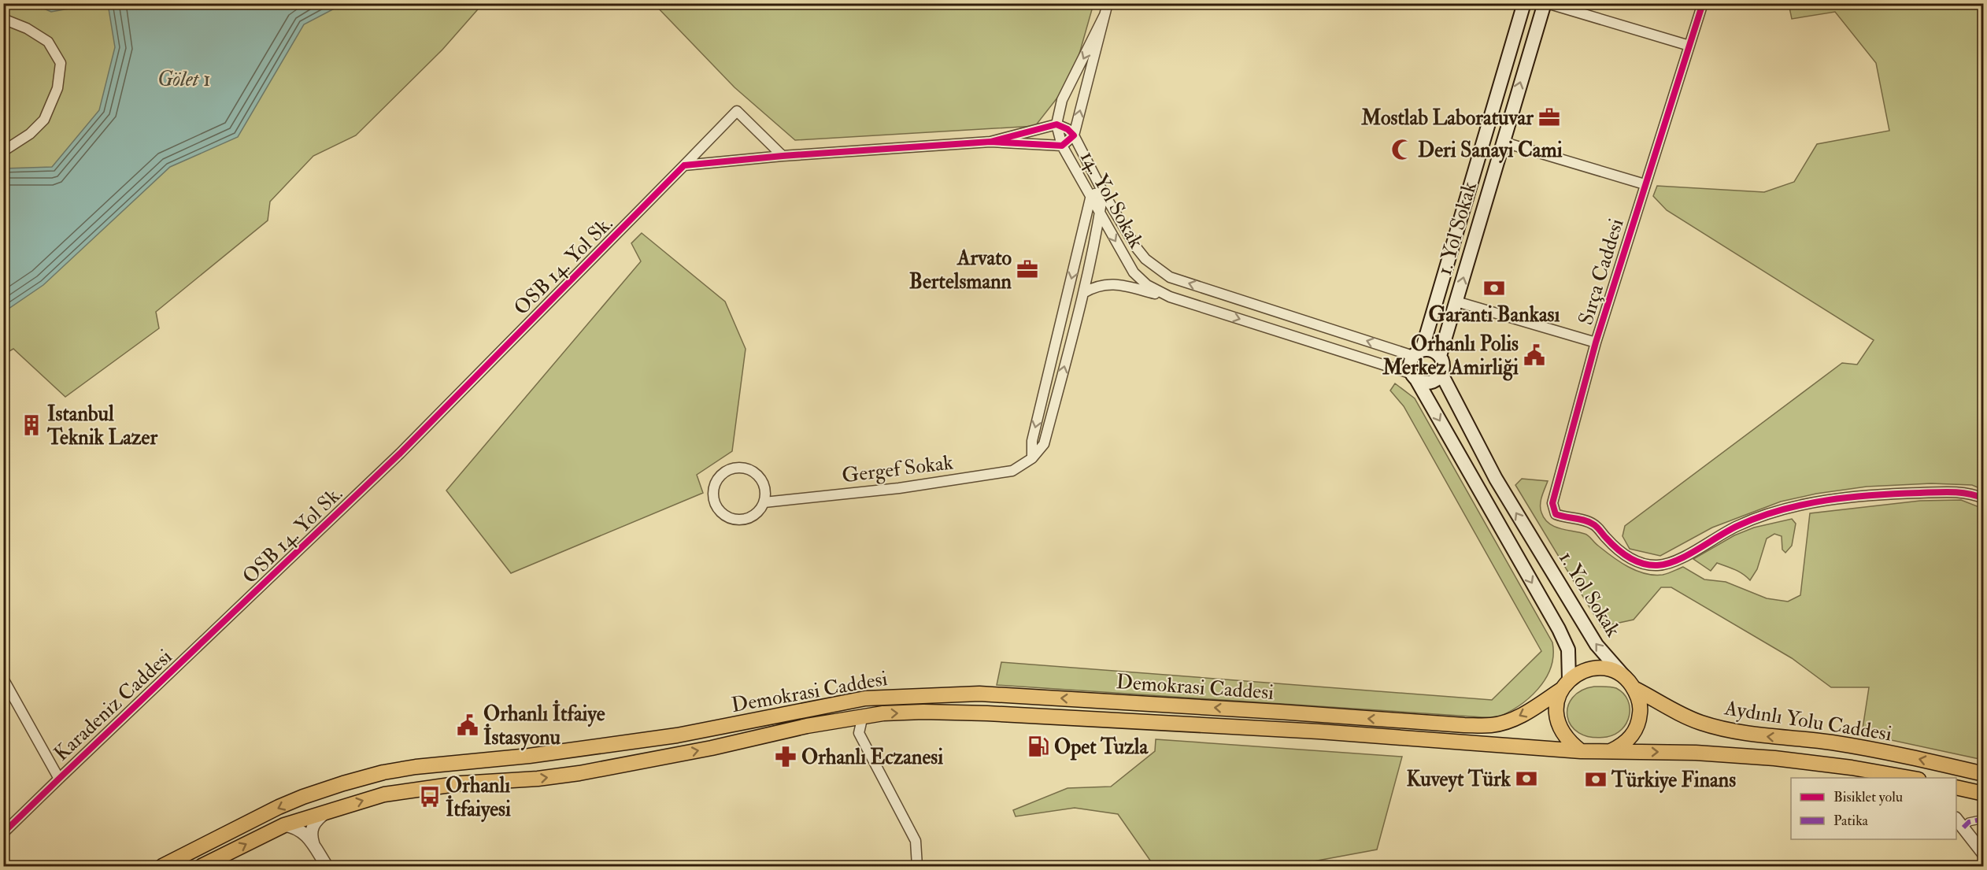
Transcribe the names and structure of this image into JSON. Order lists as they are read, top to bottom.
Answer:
{
  "streets": {
    "main road": ["1. Yol Sokak", "Demokrasi Caddesi", "Aydınlı Yolu Caddesi"],
    "street": [
      "14. Yol Sokak",
      "OSB 14. Yol Sk.",
      "Sırça Caddesi",
      "Gergef Sokak",
      "Karadeniz Caddesi"
    ]
  },
  "crossings": [
    ["14. Yol Sokak", "1. Yol Sokak"],
    ["14. Yol Sokak", "Gergef Sokak"],
    ["1. Yol Sokak", "Demokrasi Caddesi"],
    ["1. Yol Sokak", "Aydınlı Yolu Caddesi"],
    ["OSB 14. Yol Sk.", "Karadeniz Caddesi"],
    ["Demokrasi Caddesi", "Aydınlı Yolu Caddesi"]
  ],
  "water": ["Gölet 1"],
  "places": {
    "office": ["Mostlab Laboratuvar", "Arvato Bertelsmann"],
    "mosque": ["Deri Sanayi Cami"],
    "bank": ["Garanti Bankası", "Kuveyt Türk", "Türkiye Finans"],
    "public building": ["Orhanlı Polis Merkez Amirliği", "Orhanlı İtfaiye İstasyonu"],
    "building": ["Istanbul Teknik Lazer"],
    "fuel station": ["Opet Tuzla"],
    "pharmacy": ["Orhanlı Eczanesi"],
    "bus stop": ["Orhanlı İtfaiyesi"]
  },
  "legend": ["Bisiklet yolu", "Patika"]
}
